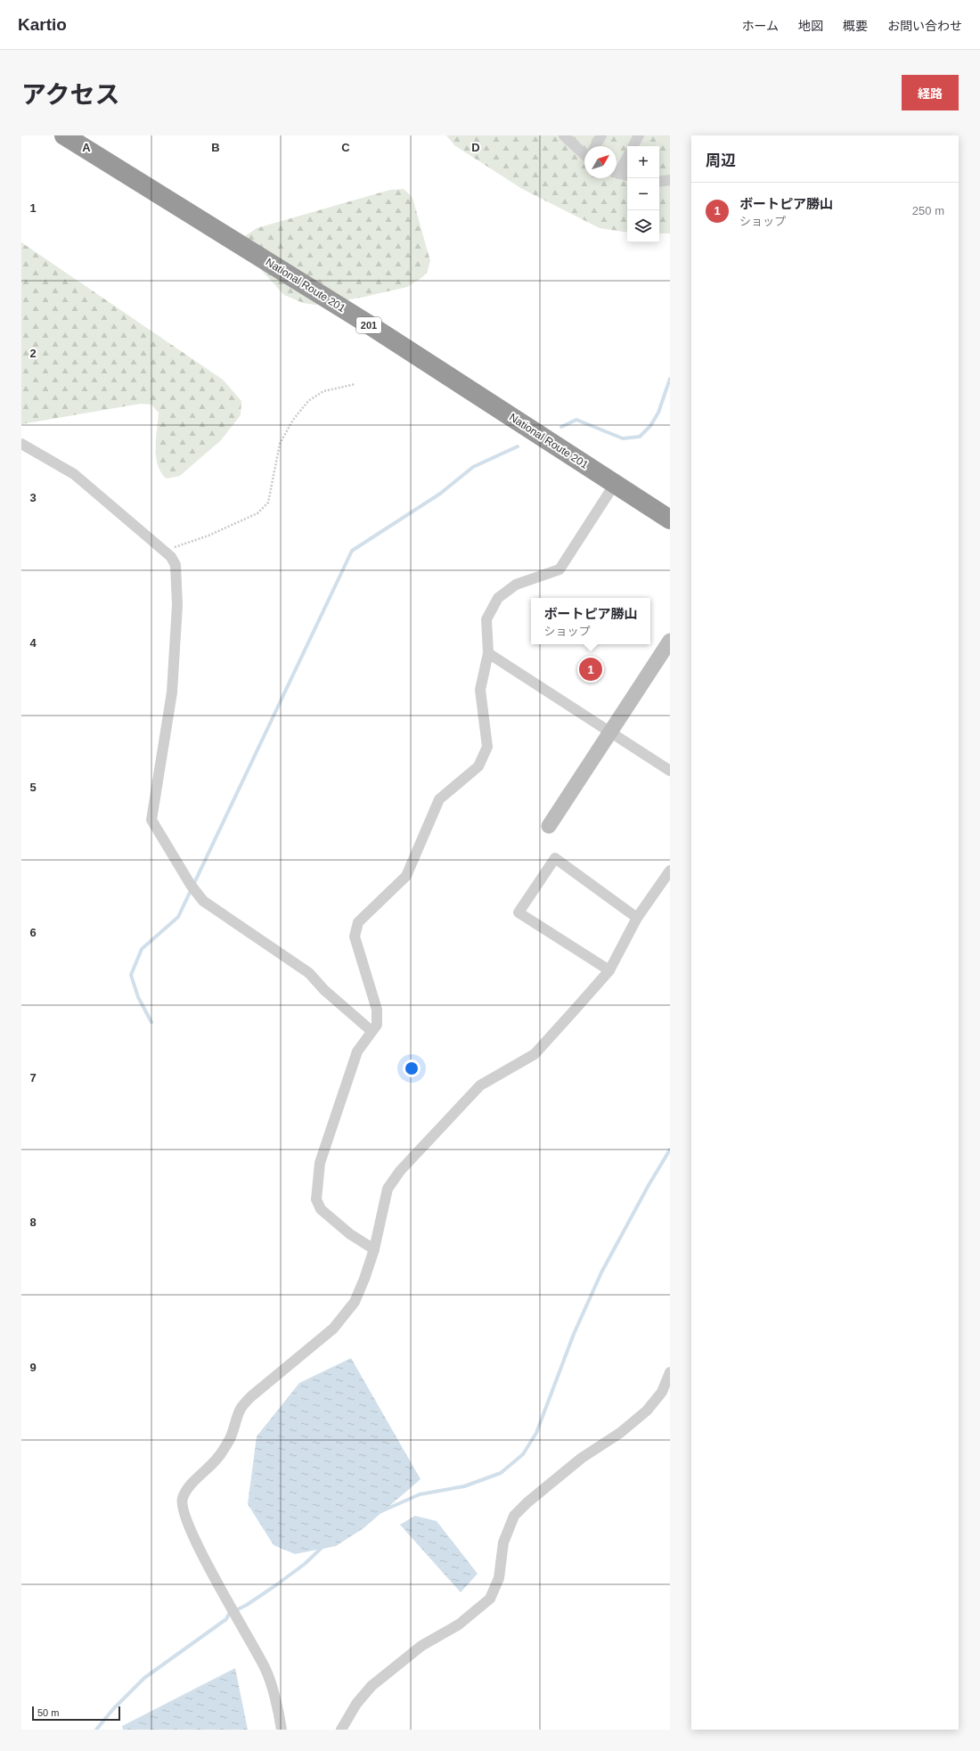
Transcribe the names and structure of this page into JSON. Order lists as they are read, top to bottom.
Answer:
{
  "streets": {
    "highway": ["National Route 201", "201"]
  },
  "scale_bar": "50 m",
  "north": "top right",
  "page": {
    "header": "Kartio",
    "nav": [
      "ホーム",
      "地図",
      "概要",
      "お問い合わせ"
    ],
    "title": "アクセス",
    "buttons": "経路",
    "heading": "周辺",
    "map_buttons": ["+", "−"],
    "list": [
      {
        "mark": "1",
        "name": "ボートピア勝山",
        "note": "ショップ",
        "value": "250 m"
      }
    ],
    "popup": ["ボートピア勝山", "ショップ"],
    "pins": "1",
    "scale": "50 m"
  },
  "grid": {
    "columns": [
      "A",
      "B",
      "C",
      "D"
    ],
    "rows": [
      "1",
      "2",
      "3",
      "4",
      "5",
      "6",
      "7",
      "8",
      "9"
    ]
  }
}
